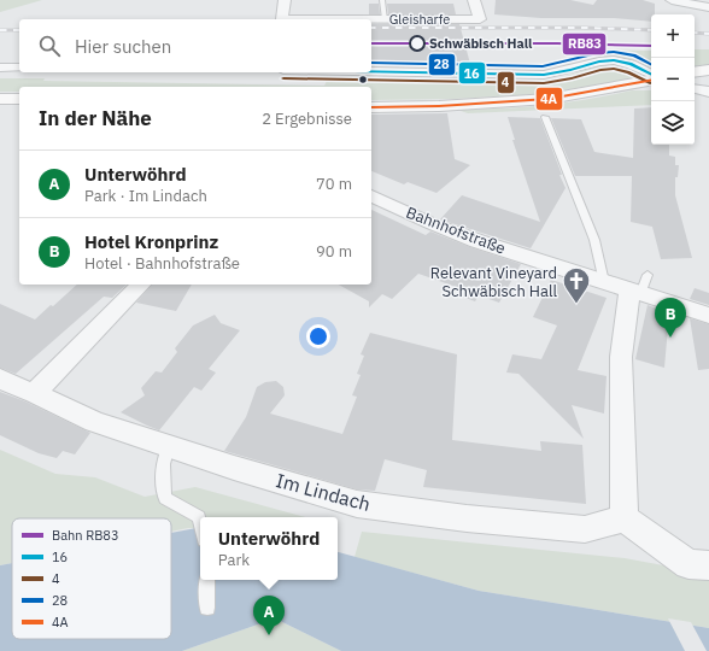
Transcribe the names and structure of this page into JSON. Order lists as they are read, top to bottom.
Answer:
{
  "streets": {
    "street": ["Gleisharfe", "Bahnhofstraße", "Im Lindach"]
  },
  "places": {
    "other": ["Schwäbisch Hall"],
    "church": ["Relevant Vineyard Schwäbisch Hall"]
  },
  "lines": [
    "rail line RB83",
    "transit line 28",
    "transit line 16",
    "transit line 4",
    "transit line 4A"
  ],
  "legend": [
    "Bahn RB83",
    "16",
    "4",
    "28",
    "4A"
  ],
  "page": {
    "map_buttons": ["+", "−"],
    "search": "Hier suchen",
    "heading": ["In der Nähe", "2 Ergebnisse"],
    "list": [
      {
        "mark": "A",
        "name": "Unterwöhrd",
        "note": "Park · Im Lindach",
        "value": "70 m"
      },
      {
        "mark": "B",
        "name": "Hotel Kronprinz",
        "note": "Hotel · Bahnhofstraße",
        "value": "90 m"
      }
    ],
    "pins": ["B", "A"],
    "popup": ["Unterwöhrd", "Park"]
  }
}
